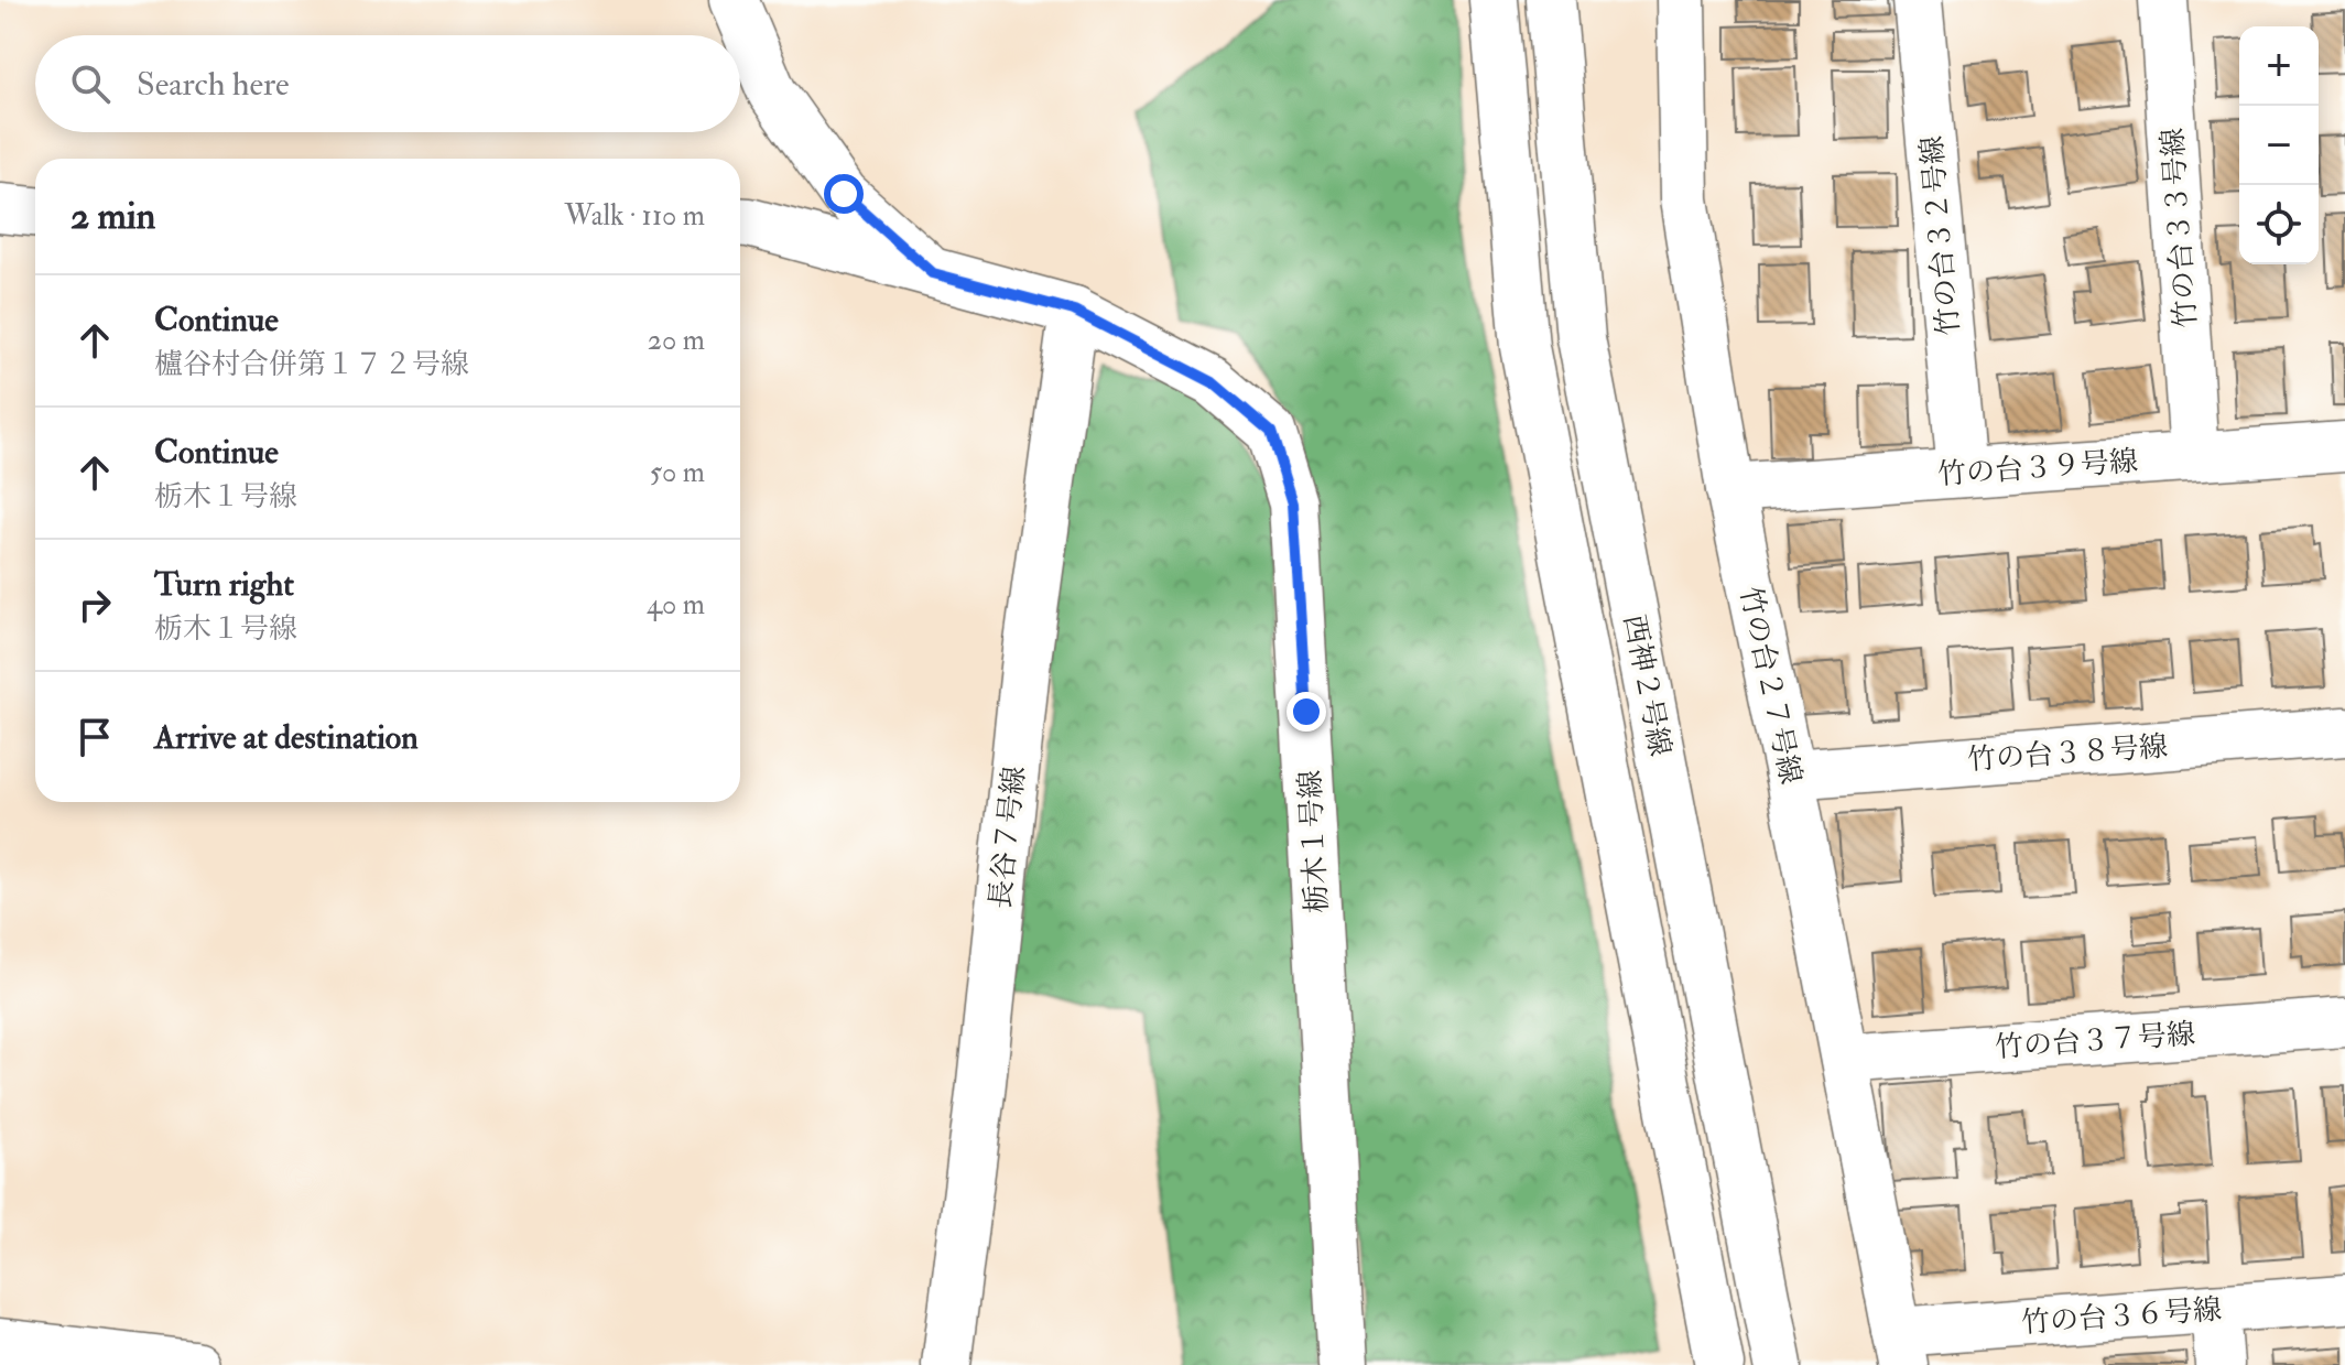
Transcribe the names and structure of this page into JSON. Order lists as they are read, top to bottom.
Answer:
{
  "streets": {
    "street": [
      "竹の台３３号線",
      "竹の台３２号線",
      "竹の台３９号線",
      "西神２号線",
      "竹の台２７号線",
      "竹の台３８号線",
      "長谷７号線",
      "栃木１号線",
      "竹の台３７号線",
      "竹の台３６号線"
    ]
  },
  "crossings": [
    ["竹の台３３号線", "竹の台３９号線"],
    ["竹の台３２号線", "竹の台３９号線"],
    ["竹の台３９号線", "竹の台２７号線"],
    ["竹の台２７号線", "竹の台３８号線"],
    ["竹の台２７号線", "竹の台３７号線"],
    ["竹の台２７号線", "竹の台３６号線"],
    ["長谷７号線", "栃木１号線"]
  ],
  "page": {
    "map_buttons": ["+", "−"],
    "search": "Search here",
    "heading": ["2 min", "Walk · 110 m"],
    "list": [
      ["Continue", "櫨谷村合併第１７２号線", "20 m"],
      ["Continue", "栃木１号線", "50 m"],
      ["Turn right", "栃木１号線", "40 m"],
      "Arrive at destination"
    ]
  }
}
